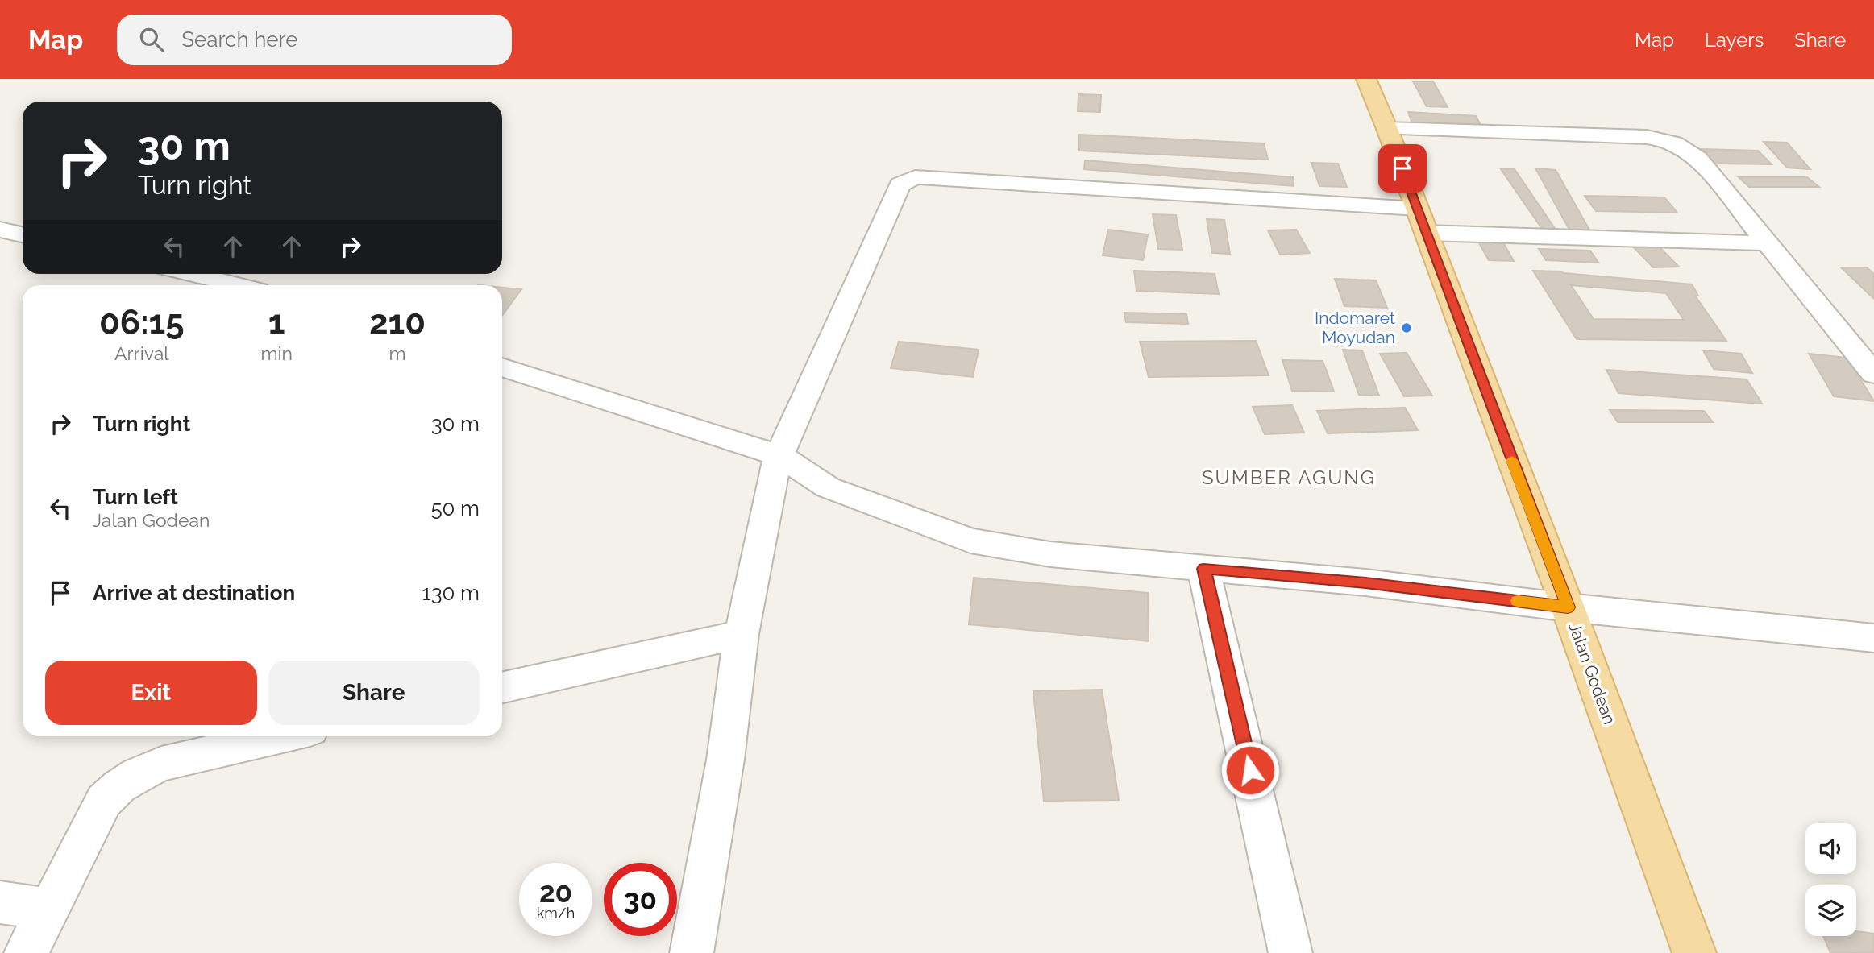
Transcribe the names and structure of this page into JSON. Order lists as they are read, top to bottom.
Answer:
{
  "streets": {
    "main road": ["Jalan Godean"]
  },
  "districts": ["SUMBER AGUNG"],
  "places": ["Indomaret Moyudan"],
  "page": {
    "header": "Map",
    "search": "Search here",
    "nav": ["Map", "Layers", "Share"],
    "turn": ["30 m", "Turn right"],
    "eta": [
      "06:15",
      "Arrival",
      "1",
      "min",
      "210",
      "m"
    ],
    "list": [
      {
        "name": "Turn right",
        "value": "30 m"
      },
      {
        "name": "Turn left",
        "note": "Jalan Godean",
        "value": "50 m"
      },
      {
        "name": "Arrive at destination",
        "value": "130 m"
      }
    ],
    "buttons": ["Exit", "Share"],
    "speed": "20 km/h",
    "limit": "30"
  }
}
